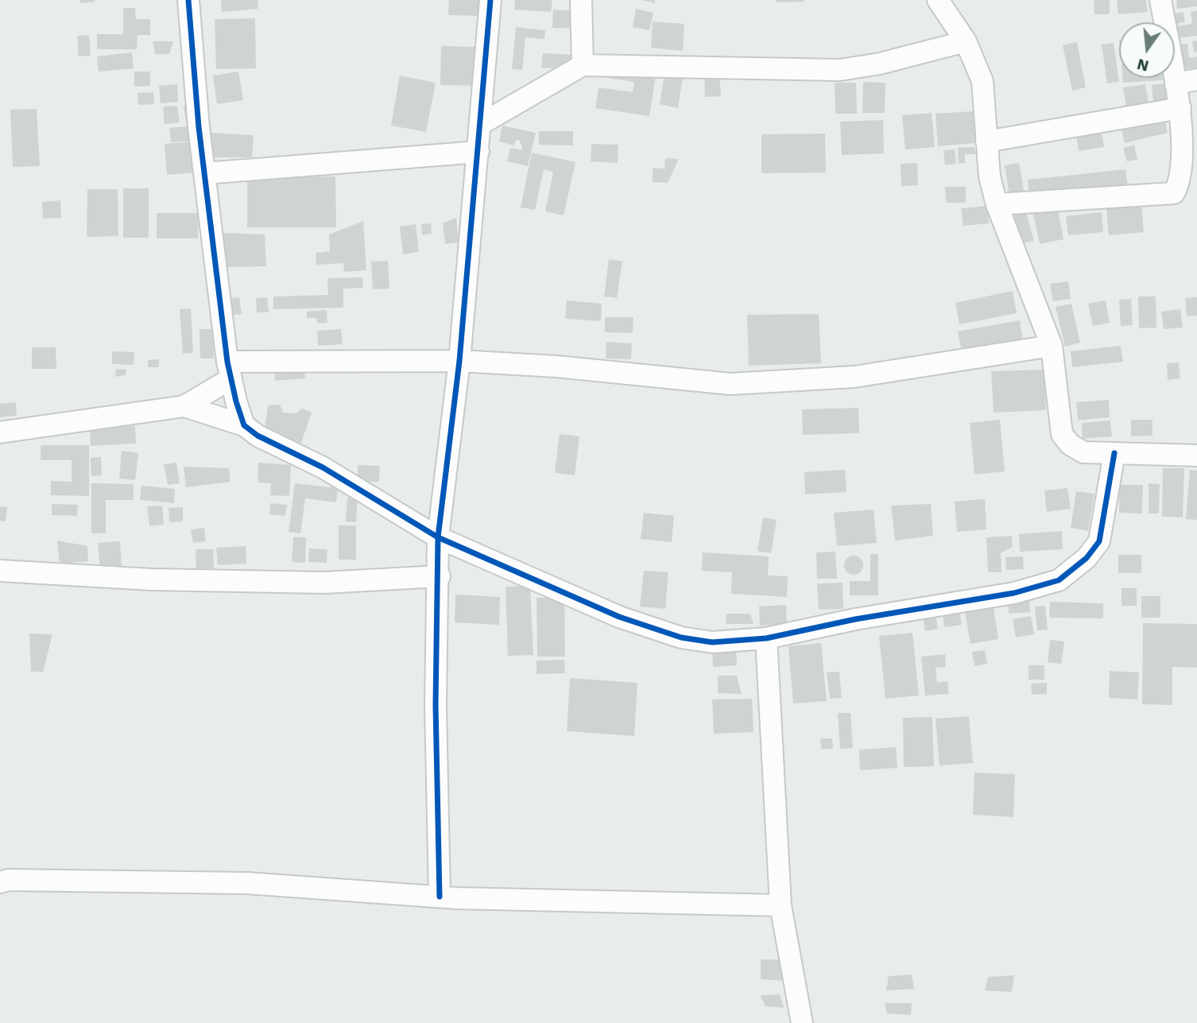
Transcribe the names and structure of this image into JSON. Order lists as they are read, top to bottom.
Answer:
{
  "north": "bottom"
}
